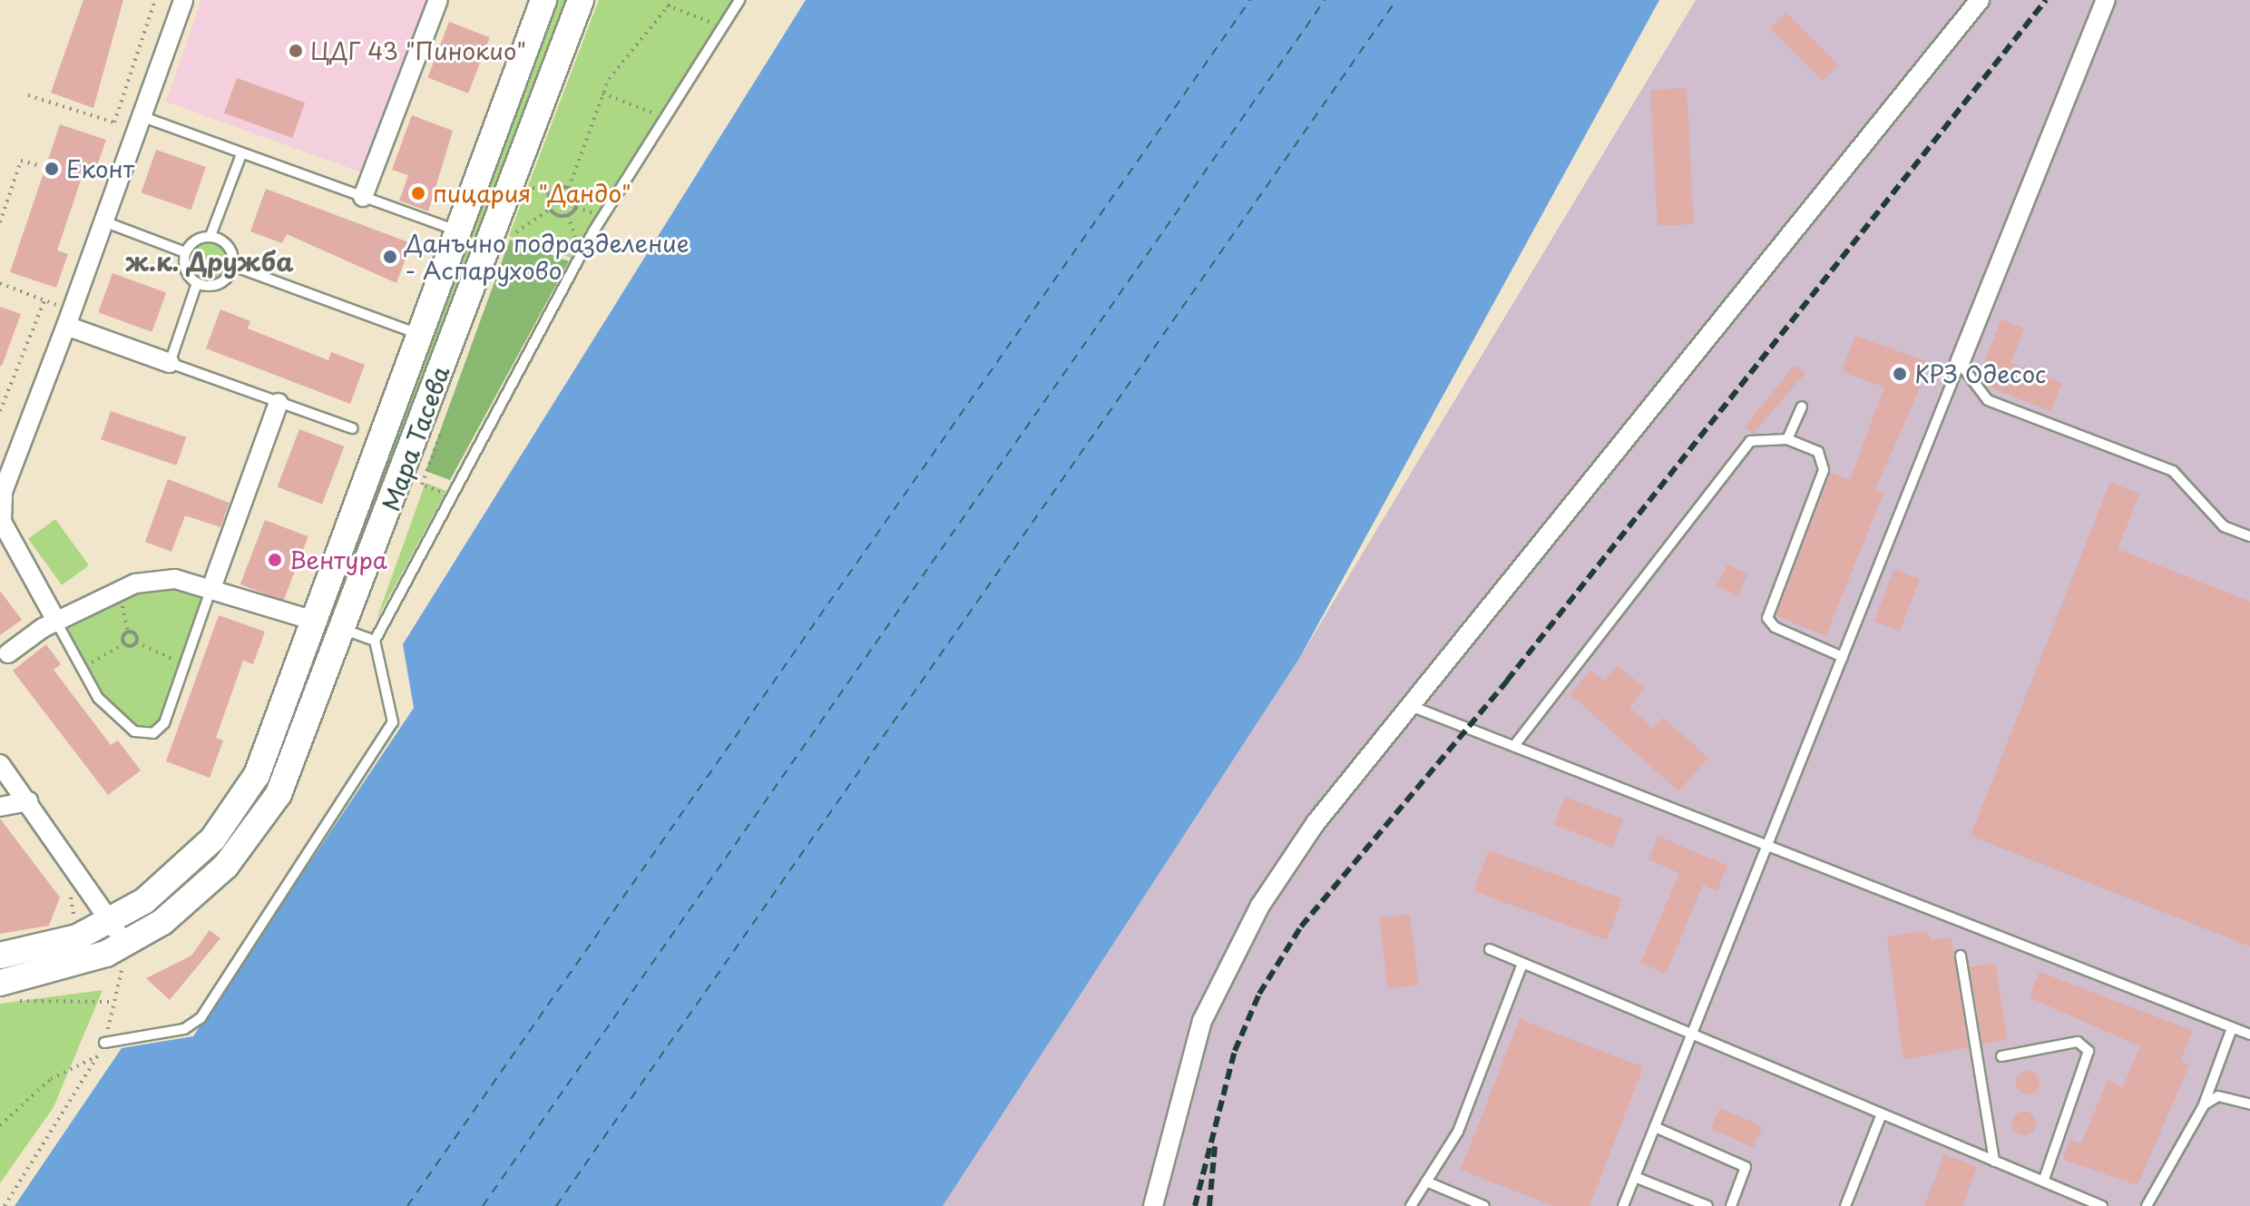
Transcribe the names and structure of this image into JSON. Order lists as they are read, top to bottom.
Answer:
{
  "streets": {
    "main road": ["Мара Тасева"]
  },
  "districts": ["ж.к. Дружба"],
  "places": [
    "ЦДГ 43 \"Пинокио\"",
    "Еконт",
    "пицария \"Дандо\"",
    "Данъчно подразделение - Аспарухово",
    "КРЗ Одесос",
    "Вентура"
  ]
}
